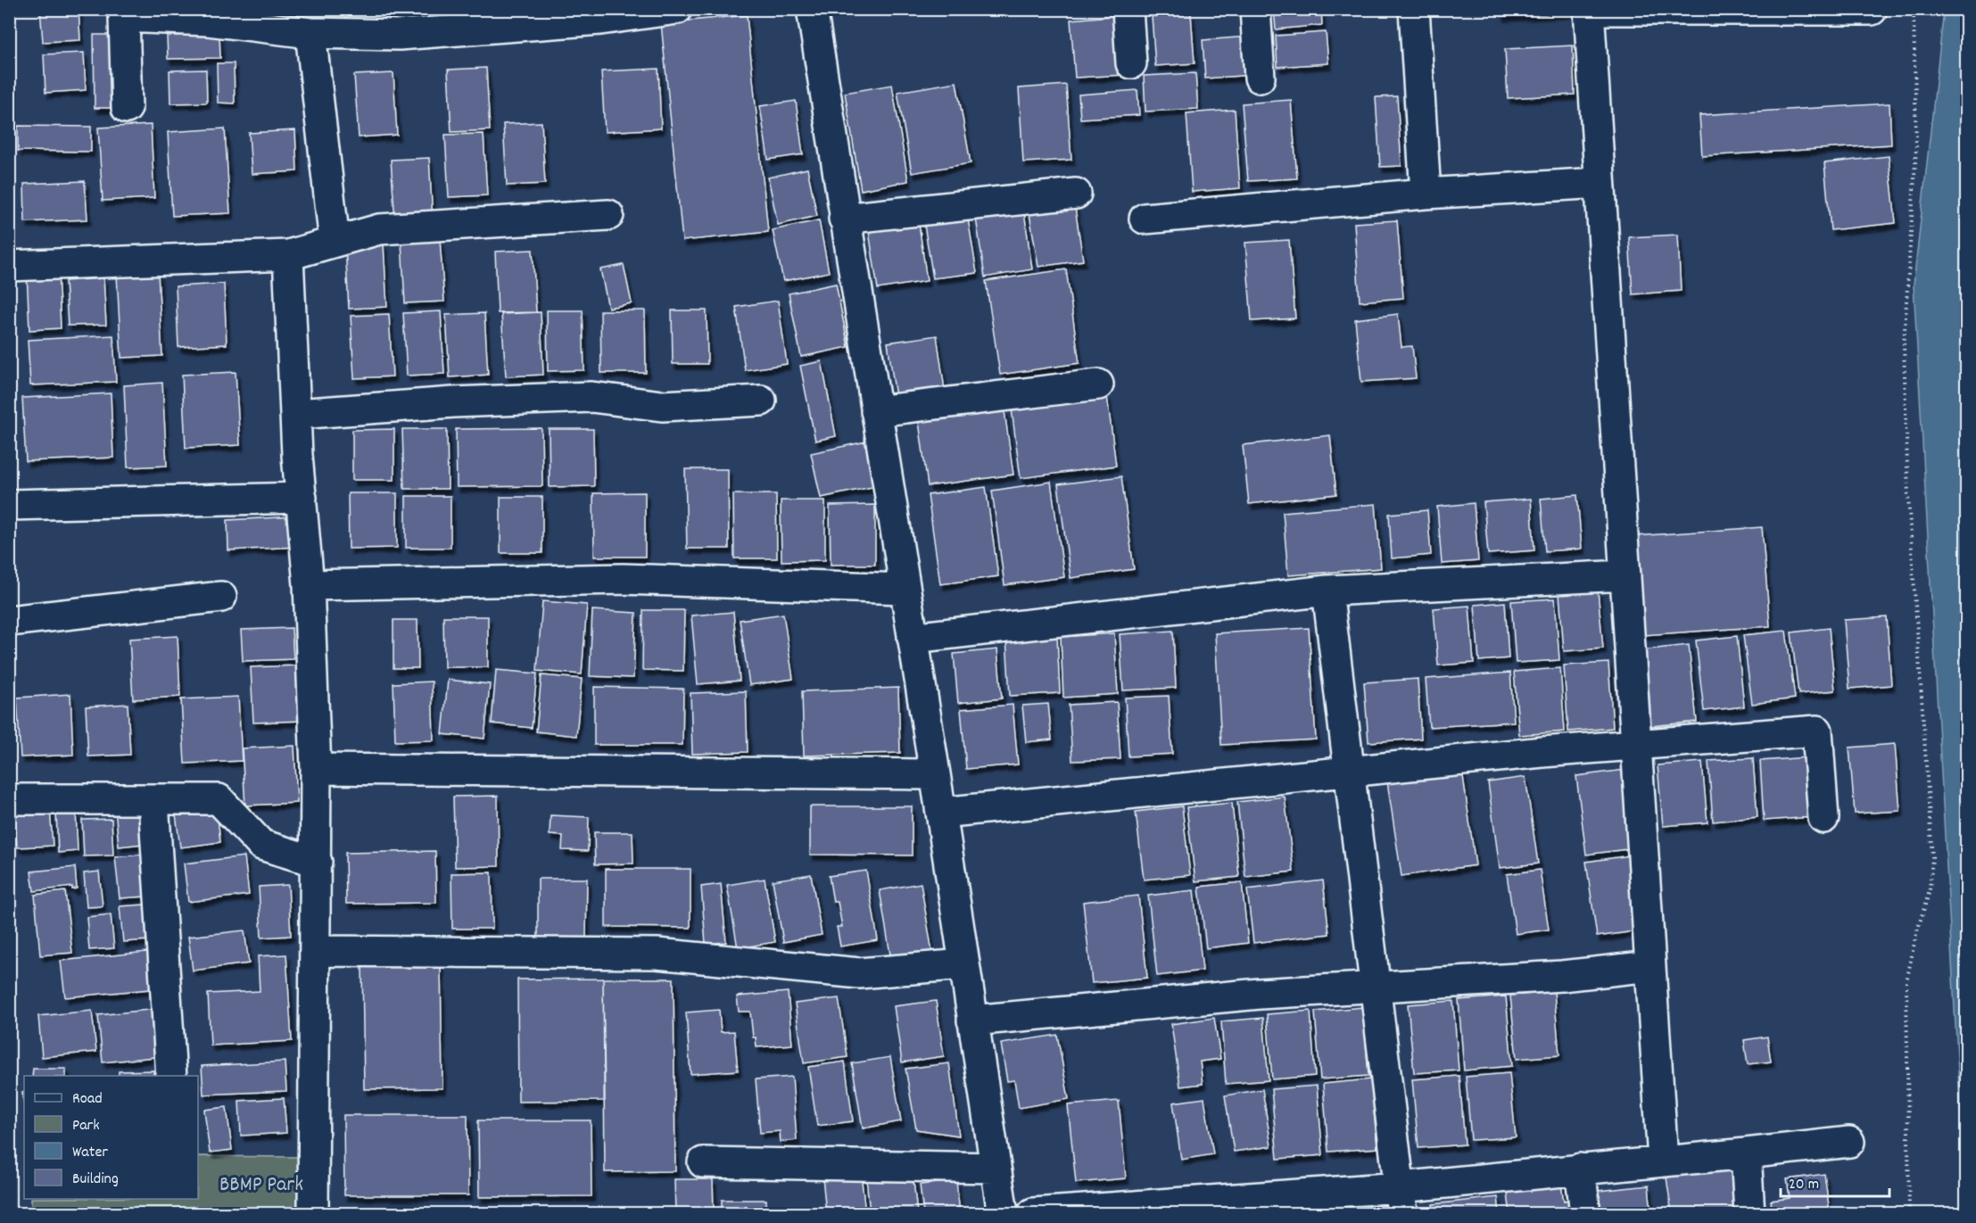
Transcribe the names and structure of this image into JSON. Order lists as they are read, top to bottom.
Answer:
{
  "parks": ["BBMP Park"],
  "legend": [
    "Road",
    "Park",
    "Water",
    "Building"
  ],
  "scale_bar": "20 m"
}
